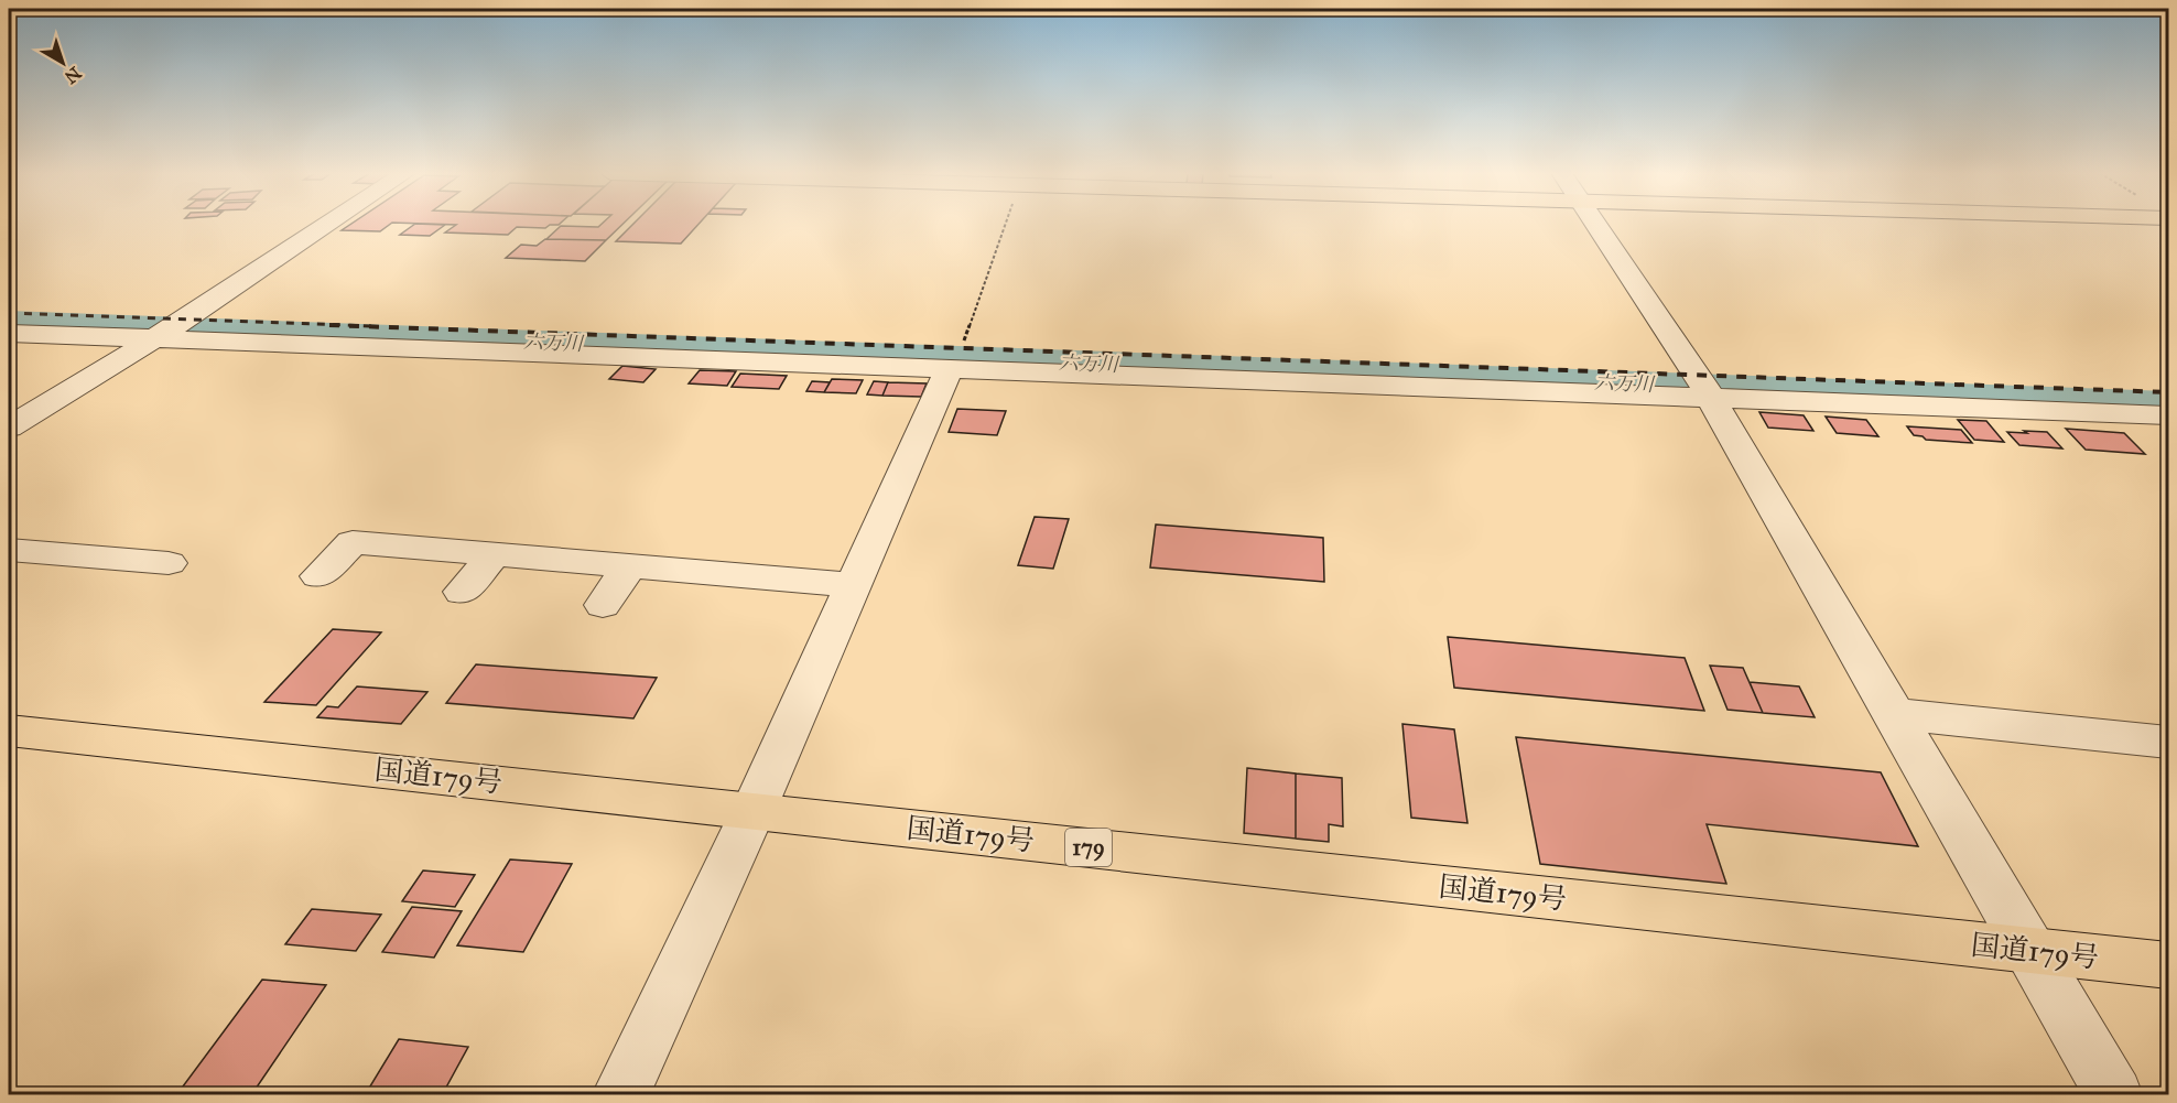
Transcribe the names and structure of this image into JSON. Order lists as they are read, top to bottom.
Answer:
{
  "streets": {
    "main road": ["国道179号", "179"]
  },
  "water": ["六万川"],
  "north": "bottom right"
}
